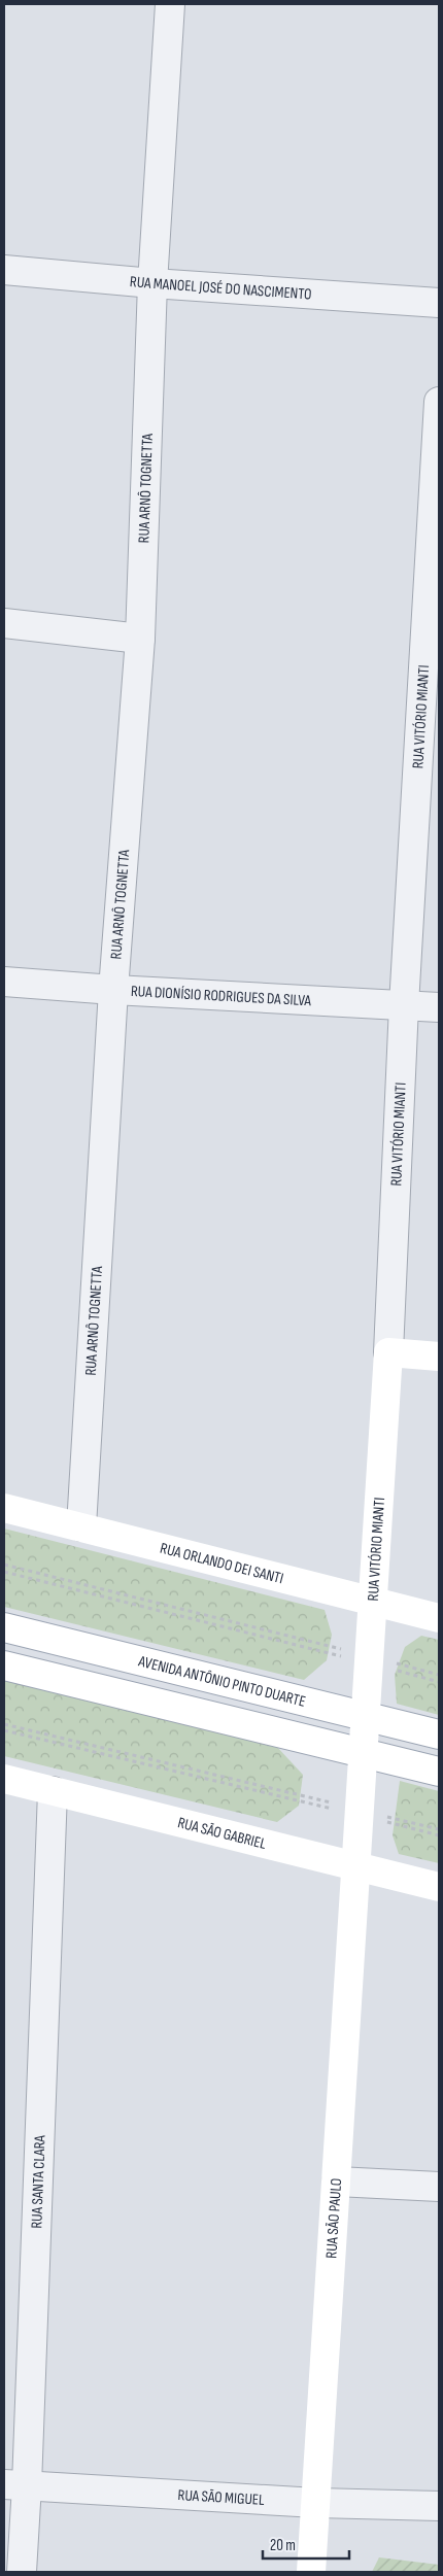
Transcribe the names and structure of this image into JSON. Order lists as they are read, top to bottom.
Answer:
{
  "streets": {
    "main road": [
      "RUA VITÓRIO MIANTI",
      "RUA ORLANDO DEI SANTI",
      "AVENIDA ANTÔNIO PINTO DUARTE",
      "RUA SÃO GABRIEL",
      "RUA SÃO PAULO"
    ],
    "street": [
      "RUA MANOEL JOSÉ DO NASCIMENTO",
      "RUA ARNÔ TOGNETTA",
      "RUA DIONÍSIO RODRIGUES DA SILVA",
      "RUA SANTA CLARA",
      "RUA SÃO MIGUEL"
    ]
  },
  "crossings": [
    ["RUA MANOEL JOSÉ DO NASCIMENTO", "RUA ARNÔ TOGNETTA"],
    ["RUA ARNÔ TOGNETTA", "RUA DIONÍSIO RODRIGUES DA SILVA"],
    ["RUA ARNÔ TOGNETTA", "RUA ORLANDO DEI SANTI"],
    ["RUA VITÓRIO MIANTI", "RUA DIONÍSIO RODRIGUES DA SILVA"],
    ["RUA VITÓRIO MIANTI", "RUA ORLANDO DEI SANTI"],
    ["RUA VITÓRIO MIANTI", "AVENIDA ANTÔNIO PINTO DUARTE"],
    ["RUA VITÓRIO MIANTI", "RUA SÃO GABRIEL"],
    ["RUA VITÓRIO MIANTI", "RUA SÃO PAULO"],
    ["RUA SÃO GABRIEL", "RUA SANTA CLARA"],
    ["RUA SÃO GABRIEL", "RUA SÃO PAULO"],
    ["RUA SANTA CLARA", "RUA SÃO MIGUEL"],
    ["RUA SÃO PAULO", "RUA SÃO MIGUEL"]
  ],
  "scale_bar": "20 m"
}
